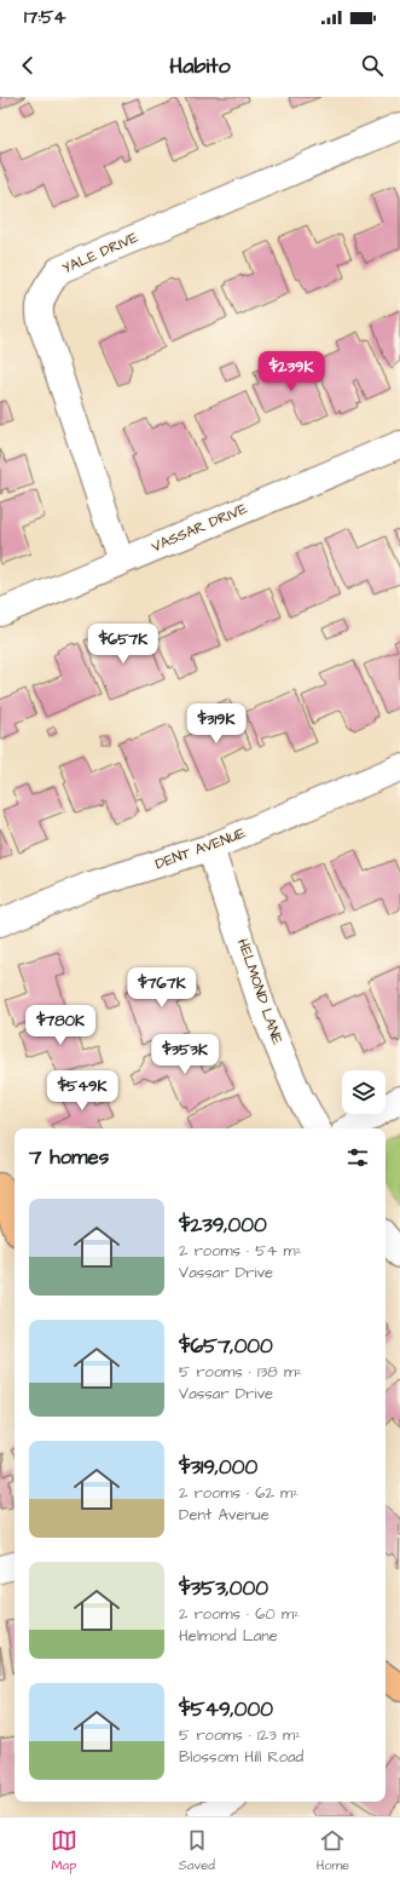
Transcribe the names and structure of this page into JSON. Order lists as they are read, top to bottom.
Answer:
{
  "streets": {
    "street": [
      "YALE DRIVE",
      "VASSAR DRIVE",
      "DENT AVENUE",
      "HELMOND LANE"
    ]
  },
  "crossings": [
    ["YALE DRIVE", "VASSAR DRIVE"],
    ["DENT AVENUE", "HELMOND LANE"]
  ],
  "page": {
    "status": "17:54",
    "header": "Habito",
    "price": [
      "$239K",
      "$657K",
      "$319K",
      "$767K",
      "$780K",
      "$353K",
      "$549K"
    ],
    "heading": "7 homes",
    "list": [
      {
        "name": "$239,000",
        "note": "2 rooms · 54 m² · Vassar Drive"
      },
      {
        "name": "$657,000",
        "note": "5 rooms · 138 m² · Vassar Drive"
      },
      {
        "name": "$319,000",
        "note": "2 rooms · 62 m² · Dent Avenue"
      },
      {
        "name": "$353,000",
        "note": "2 rooms · 60 m² · Helmond Lane"
      },
      {
        "name": "$549,000",
        "note": "5 rooms · 123 m² · Blossom Hill Road"
      }
    ],
    "tabs": ["Map", "Saved", "Home"]
  }
}
